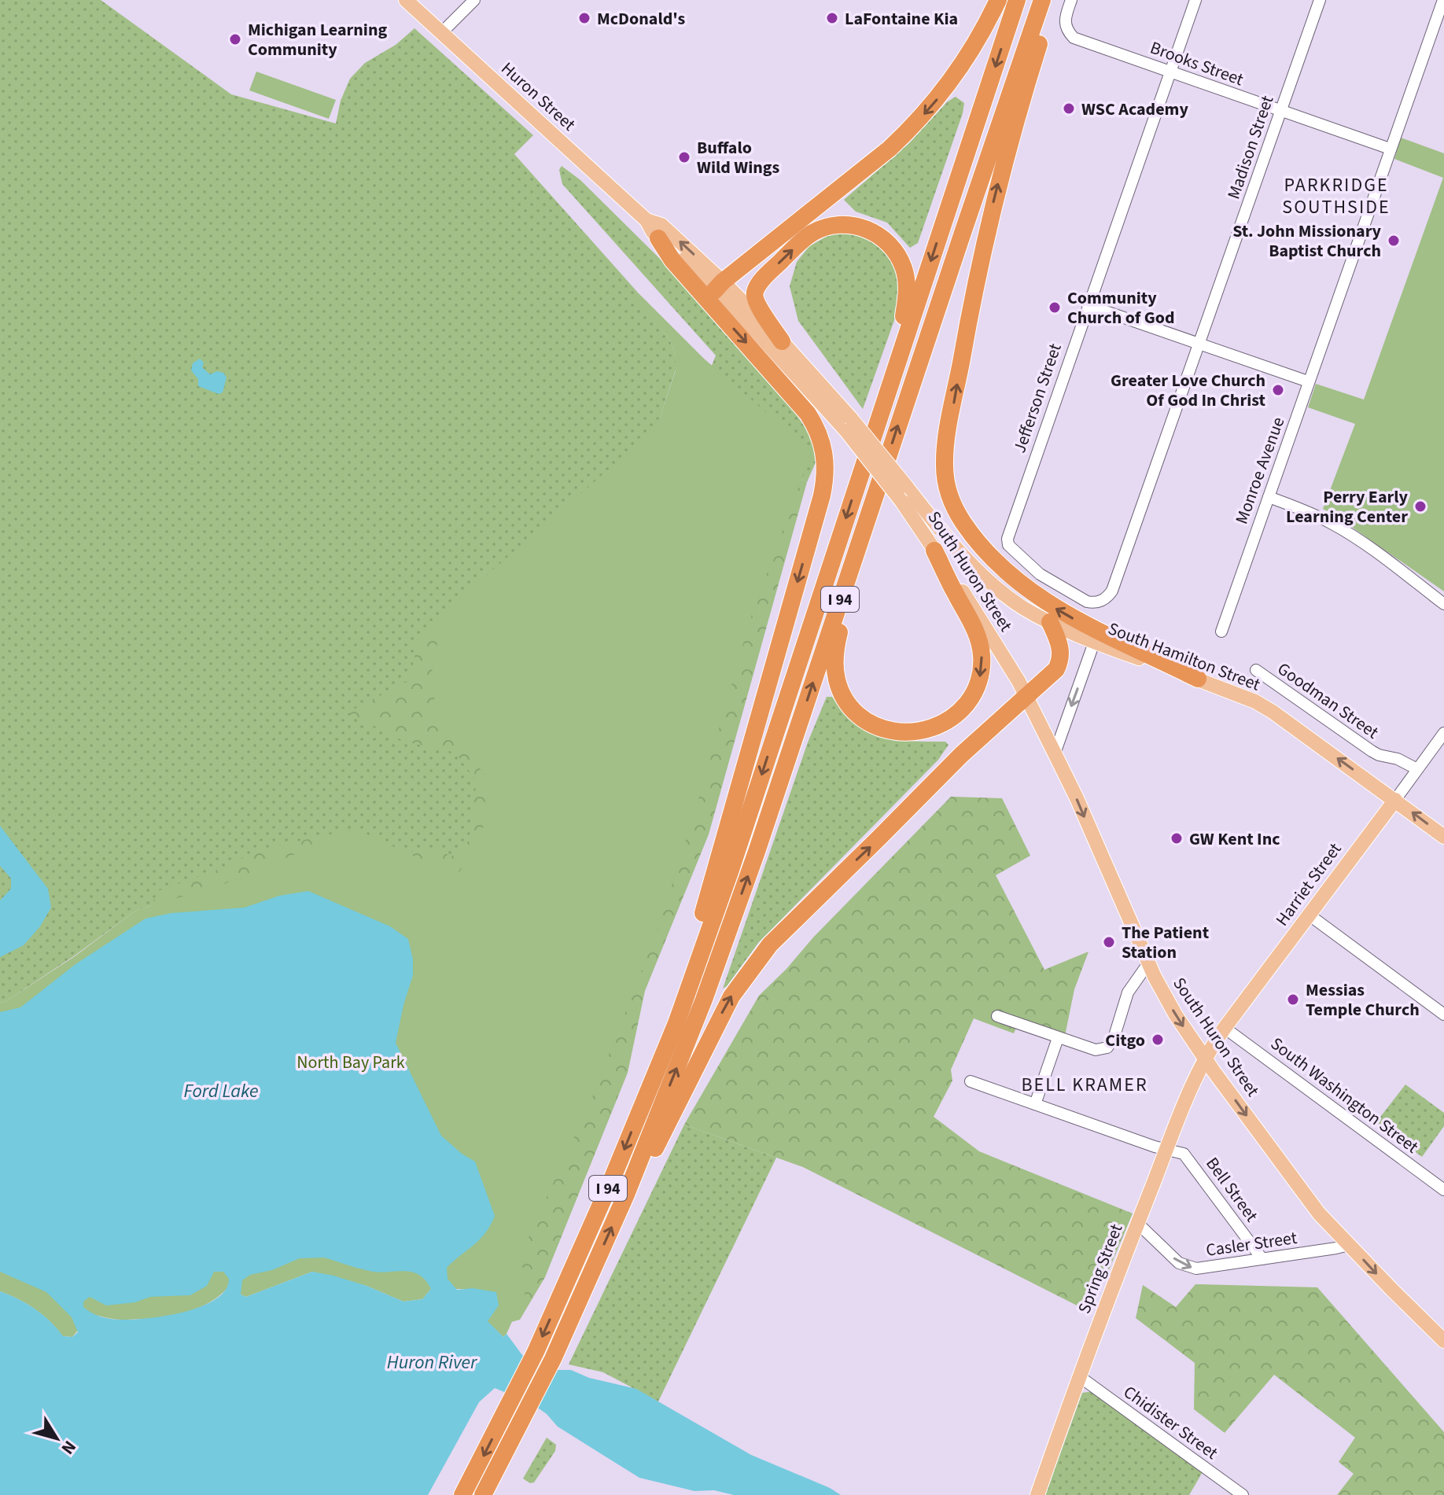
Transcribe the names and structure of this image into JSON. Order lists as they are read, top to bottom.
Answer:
{
  "streets": {
    "highway": ["I 94"],
    "main road": [
      "Huron Street",
      "South Huron Street",
      "South Hamilton Street",
      "Harriet Street",
      "Spring Street"
    ],
    "street": [
      "Brooks Street",
      "Madison Street",
      "Jefferson Street",
      "Monroe Avenue",
      "Goodman Street",
      "South Washington Street",
      "Bell Street",
      "Casler Street",
      "Chidister Street"
    ]
  },
  "crossings": [
    ["Brooks Street", "Madison Street"],
    ["Brooks Street", "Jefferson Street"],
    ["Brooks Street", "Monroe Avenue"],
    ["Huron Street", "South Huron Street"],
    ["Madison Street", "Jefferson Street"],
    ["South Huron Street", "South Hamilton Street"],
    ["South Huron Street", "Harriet Street"],
    ["South Huron Street", "Casler Street"],
    ["South Huron Street", "Spring Street"],
    ["South Hamilton Street", "Harriet Street"],
    ["Goodman Street", "Harriet Street"],
    ["Harriet Street", "South Washington Street"],
    ["Harriet Street", "Spring Street"],
    ["Bell Street", "Casler Street"],
    ["Bell Street", "Spring Street"],
    ["Casler Street", "Spring Street"],
    ["Spring Street", "Chidister Street"]
  ],
  "one_way": ["South Hamilton Street", "Casler Street"],
  "districts": ["PARKRIDGE SOUTHSIDE", "BELL KRAMER"],
  "water": ["Ford Lake", "Huron River"],
  "parks": ["North Bay Park"],
  "places": [
    "McDonald's",
    "LaFontaine Kia",
    "Michigan Learning Community",
    "WSC Academy",
    "Buffalo Wild Wings",
    "St. John Missionary Baptist Church",
    "Community Church of God",
    "Greater Love Church Of God In Christ",
    "Perry Early Learning Center",
    "GW Kent Inc",
    "The Patient Station",
    "Messias Temple Church",
    "Citgo"
  ],
  "north": "bottom right"
}
